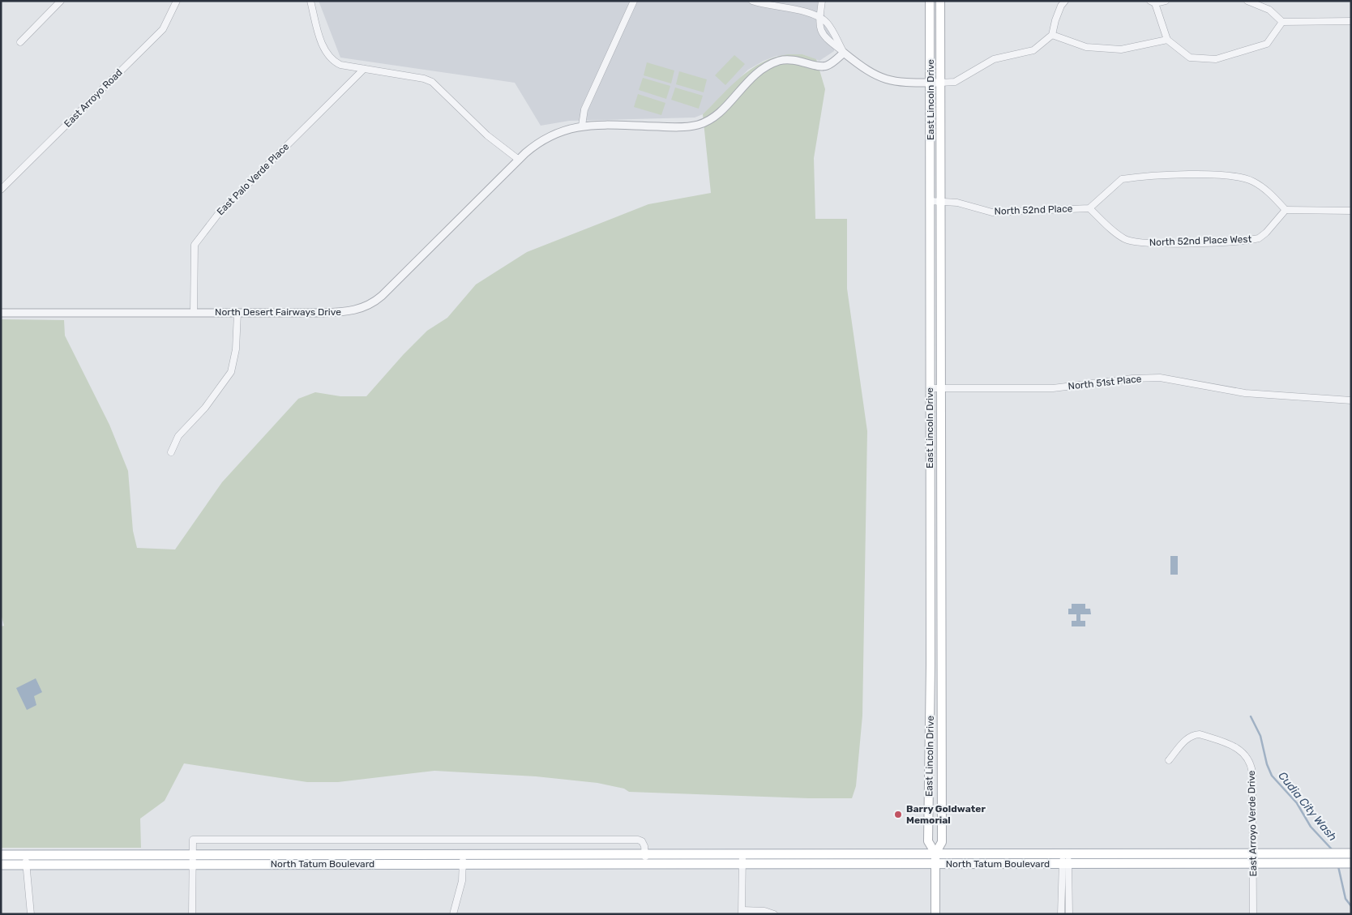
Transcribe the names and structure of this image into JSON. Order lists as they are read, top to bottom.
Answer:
{
  "streets": {
    "main road": ["East Lincoln Drive", "North Tatum Boulevard"],
    "street": [
      "East Arroyo Road",
      "East Palo Verde Place",
      "North 52nd Place",
      "North 52nd Place West",
      "North Desert Fairways Drive",
      "North 51st Place",
      "East Arroyo Verde Drive"
    ]
  },
  "crossings": [
    ["East Lincoln Drive", "North 52nd Place"],
    ["East Lincoln Drive", "North 51st Place"],
    ["East Lincoln Drive", "North Tatum Boulevard"],
    ["East Palo Verde Place", "North Desert Fairways Drive"],
    ["North 52nd Place", "North 52nd Place West"],
    ["East Arroyo Verde Drive", "North Tatum Boulevard"]
  ],
  "water": ["Cudia City Wash"],
  "places": ["Barry Goldwater Memorial"]
}
